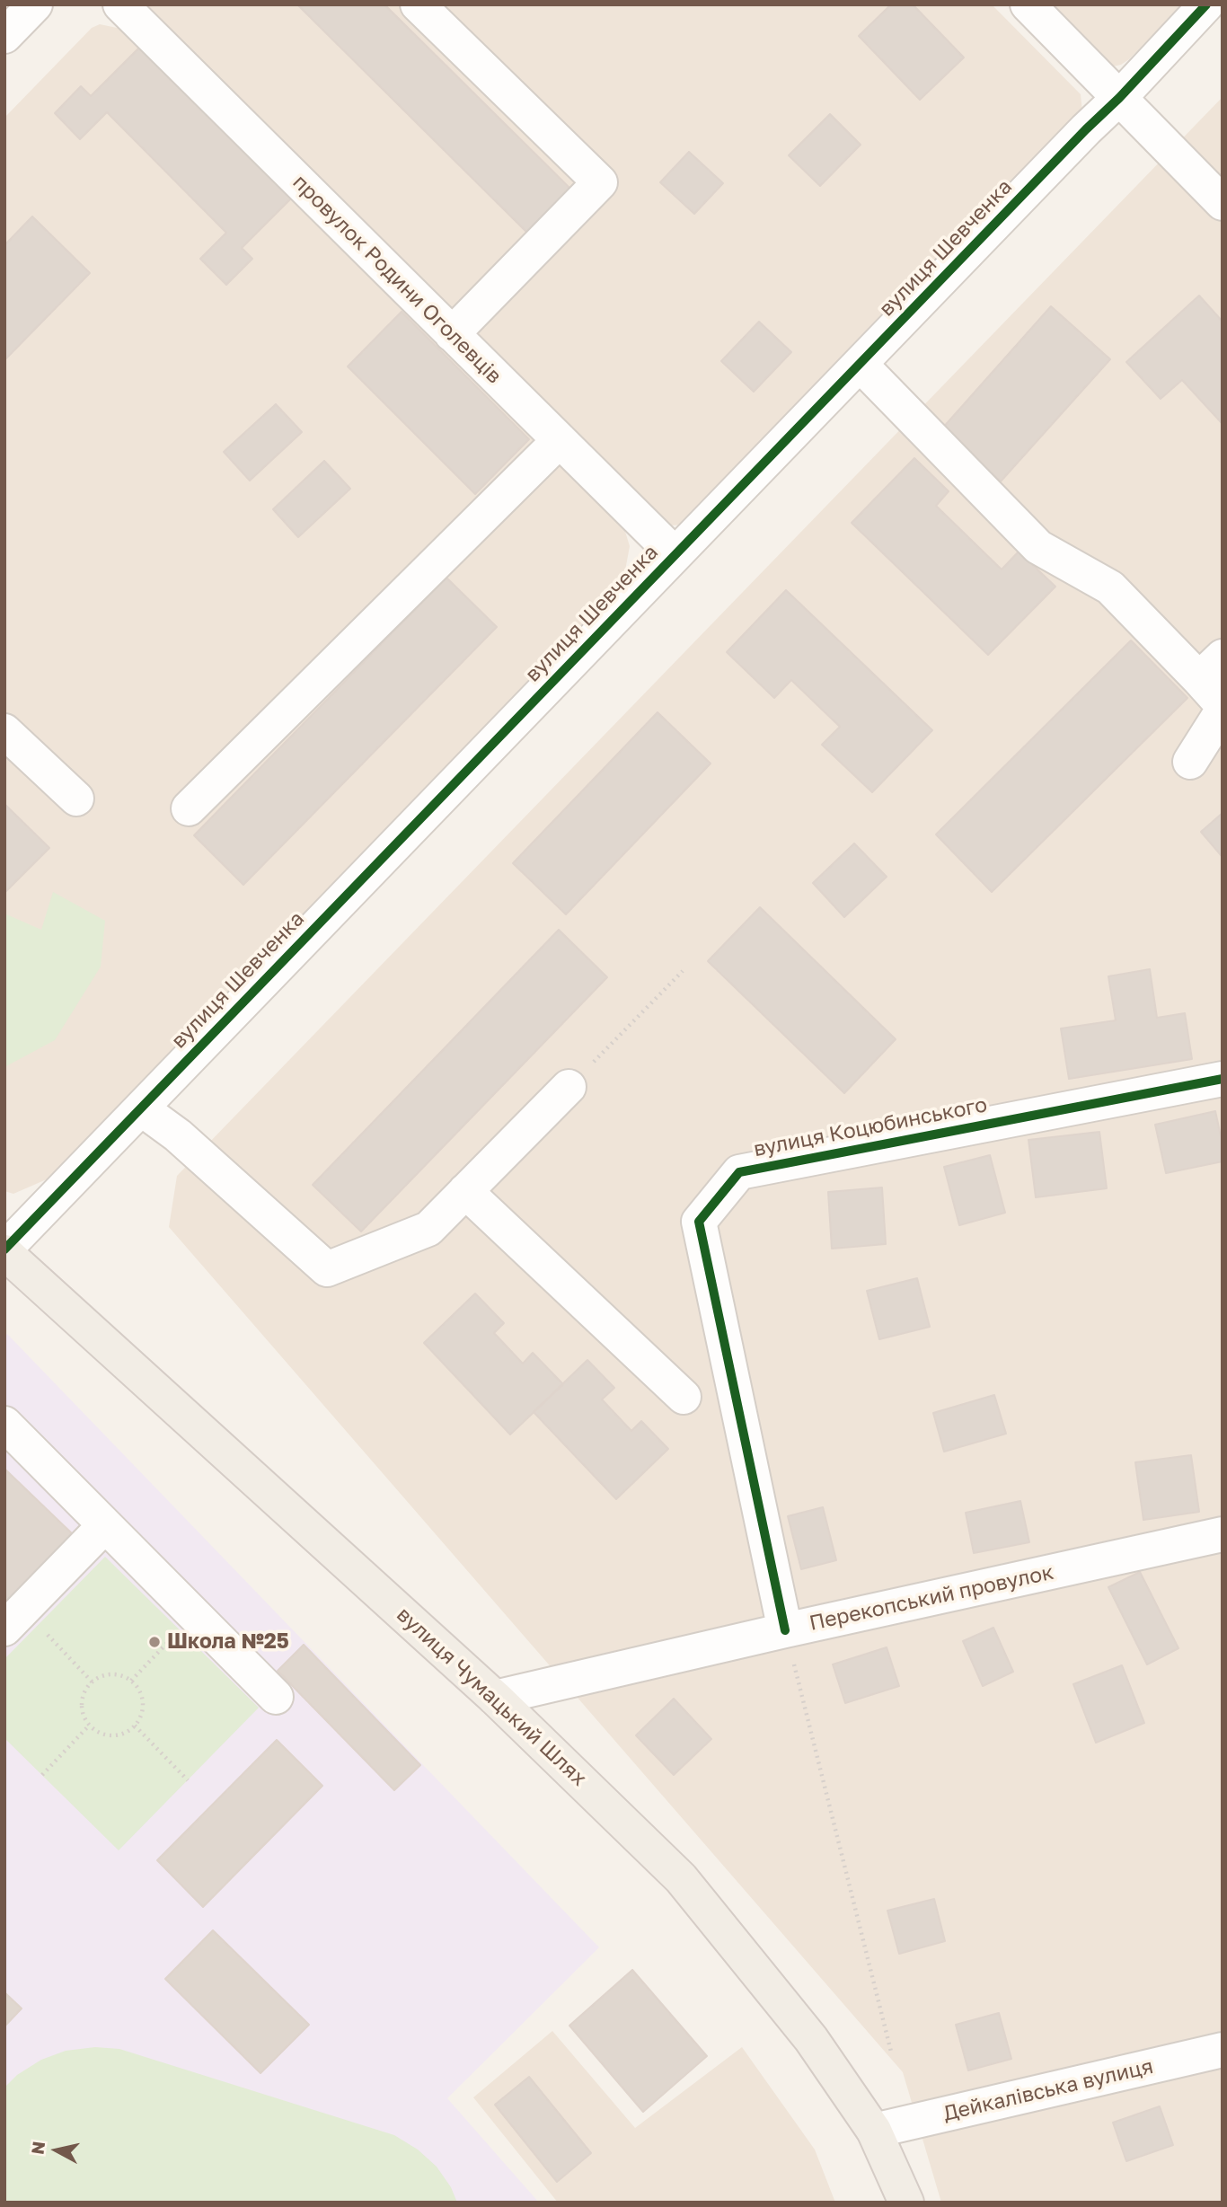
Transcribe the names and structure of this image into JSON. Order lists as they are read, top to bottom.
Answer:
{
  "streets": {
    "main road": ["вулиця Чумацький Шлях"],
    "street": [
      "вулиця Шевченка",
      "провулок Родини Оголевців",
      "вулиця Коцюбинського",
      "Перекопський провулок",
      "Дейкалівська вулиця"
    ]
  },
  "crossings": [
    ["вулиця Шевченка", "провулок Родини Оголевців"],
    ["вулиця Шевченка", "вулиця Чумацький Шлях"],
    ["вулиця Коцюбинського", "Перекопський провулок"],
    ["Перекопський провулок", "вулиця Чумацький Шлях"],
    ["вулиця Чумацький Шлях", "Дейкалівська вулиця"]
  ],
  "places": ["Школа №25"],
  "north": "left"
}
